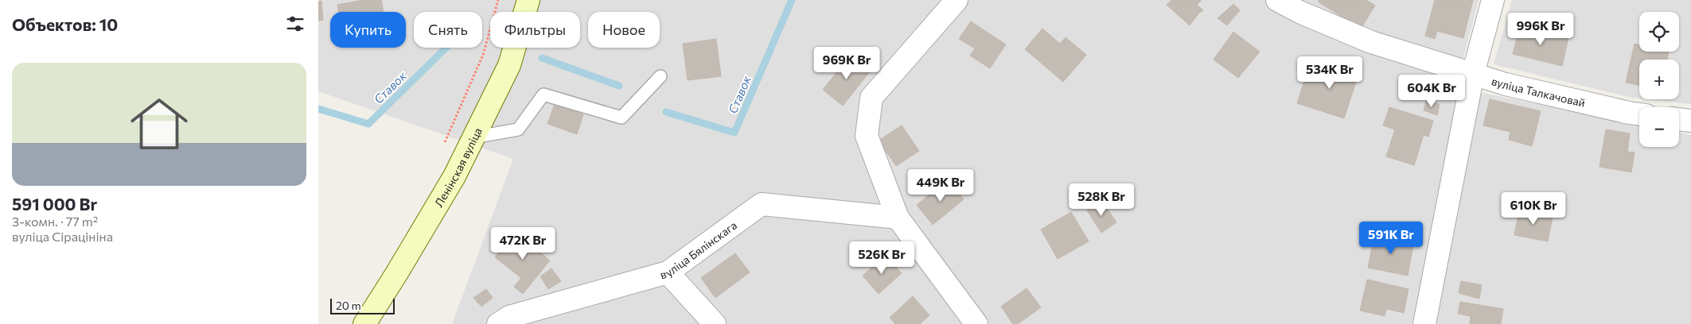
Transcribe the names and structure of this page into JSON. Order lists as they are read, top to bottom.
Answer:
{
  "streets": {
    "main road": ["Ленінская вуліца"],
    "street": ["вуліца Талкачовай", "вуліца Бялінскага"]
  },
  "water": ["Ставок"],
  "scale_bar": "20 m",
  "page": {
    "heading": "Объектов: 10",
    "map_buttons": ["+", "−"],
    "chip": [
      "Купить",
      "Снять",
      "Фильтры",
      "Новое"
    ],
    "price": [
      "996K Br",
      "969K Br",
      "534K Br",
      "604K Br",
      "449K Br",
      "528K Br",
      "610K Br",
      "591K Br",
      "472K Br",
      "526K Br"
    ],
    "list": [
      {
        "name": "591 000 Br",
        "note": "3-комн. · 77 m² · вуліца Сірацініна"
      }
    ],
    "scale": "20 m"
  }
}
